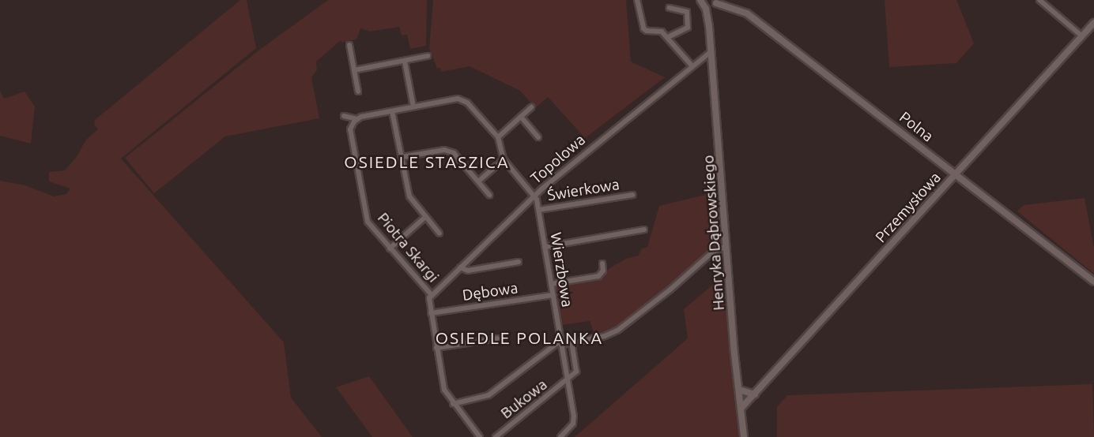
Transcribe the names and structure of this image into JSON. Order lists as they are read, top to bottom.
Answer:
{
  "streets": {
    "street": [
      "Polna",
      "Topolowa",
      "Świerkowa",
      "Przemysłowa",
      "Henryka Dąbrowskiego",
      "Piotra Skargi",
      "Wierzbowa",
      "Dębowa",
      "Bukowa"
    ]
  },
  "crossings": [
    ["Polna", "Przemysłowa"],
    ["Polna", "Henryka Dąbrowskiego"],
    ["Topolowa", "Henryka Dąbrowskiego"],
    ["Topolowa", "Piotra Skargi"],
    ["Topolowa", "Wierzbowa"],
    ["Świerkowa", "Wierzbowa"],
    ["Przemysłowa", "Henryka Dąbrowskiego"],
    ["Wierzbowa", "Dębowa"],
    ["Wierzbowa", "Bukowa"]
  ],
  "districts": ["OSIEDLE STASZICA", "OSIEDLE POLANKA"]
}
